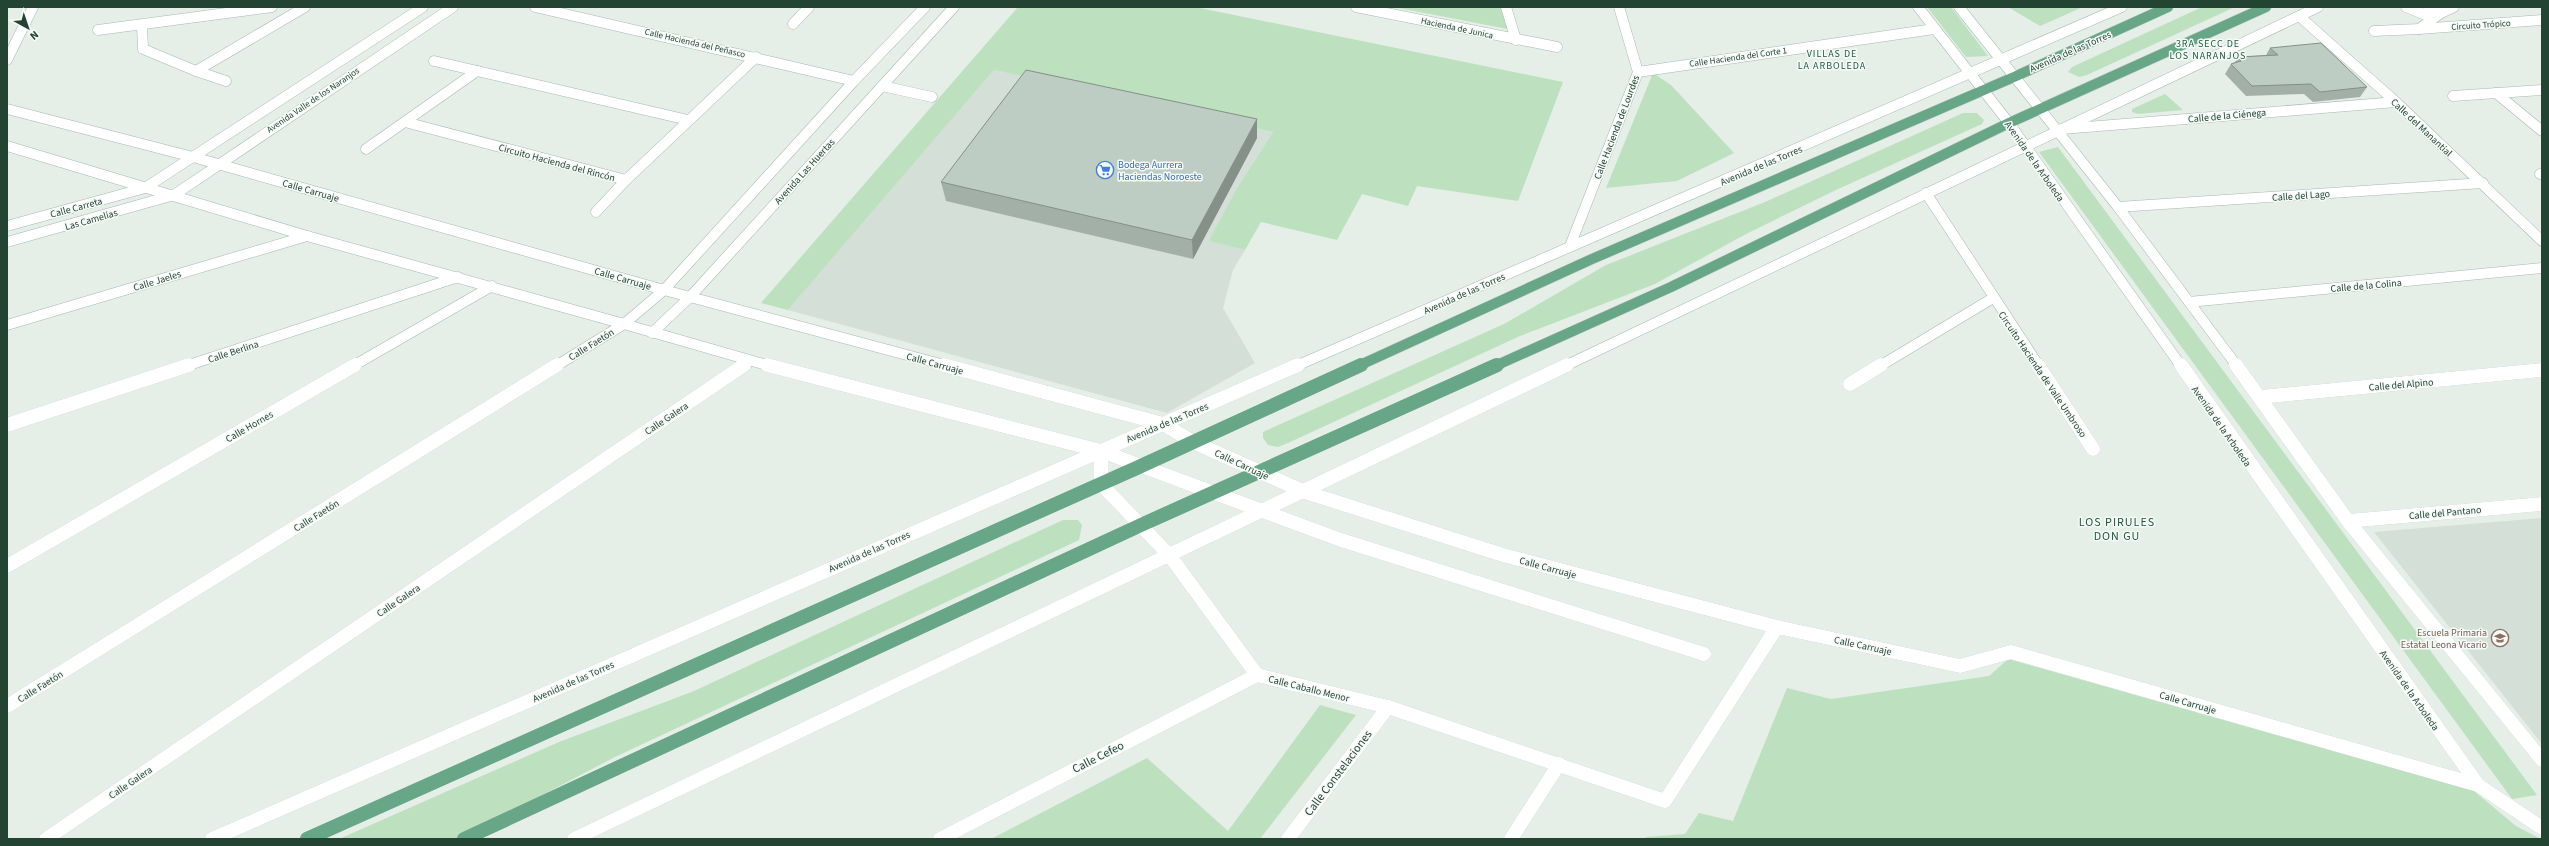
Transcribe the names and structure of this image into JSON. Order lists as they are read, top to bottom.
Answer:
{
  "streets": {
    "main road": ["Avenida de las Torres"],
    "street": [
      "Circuito Trópico",
      "Hacienda de Junica",
      "Calle Hacienda del Peñasco",
      "Calle Hacienda del Corte 1",
      "Avenida Valle de los Naranjos",
      "Calle de la Ciénega",
      "Calle Hacienda de Lourdes",
      "Calle del Manantial",
      "Avenida de la Arboleda",
      "Circuito Hacienda del Rincón",
      "Avenida Las Huertas",
      "Calle Carruaje",
      "Calle del Lago",
      "Calle Carreta",
      "Las Camelias",
      "Calle Jaeles",
      "Calle de la Colina",
      "Calle Faetón",
      "Calle Berlina",
      "Circuito Hacienda de Valle Umbroso",
      "Calle del Alpino",
      "Calle Galera",
      "Calle Hornes",
      "Calle del Pantano",
      "Calle Caballo Menor",
      "Calle Cefeo",
      "Calle Constelaciones"
    ]
  },
  "crossings": [
    ["Calle Hacienda del Peñasco", "Circuito Hacienda del Rincón"],
    ["Avenida de las Torres", "Calle Hacienda de Lourdes"],
    ["Avenida de las Torres", "Avenida de la Arboleda"],
    ["Avenida de las Torres", "Calle Carruaje"],
    ["Avenida de las Torres", "Calle Caballo Menor"],
    ["Calle Hacienda del Corte 1", "Calle Hacienda de Lourdes"],
    ["Calle Hacienda del Corte 1", "Avenida de la Arboleda"],
    ["Avenida Valle de los Naranjos", "Calle Carruaje"],
    ["Avenida Valle de los Naranjos", "Calle Carreta"],
    ["Avenida Valle de los Naranjos", "Las Camelias"],
    ["Calle de la Ciénega", "Calle del Manantial"],
    ["Calle del Manantial", "Calle del Lago"],
    ["Avenida de la Arboleda", "Calle Carruaje"],
    ["Avenida Las Huertas", "Calle Carruaje"],
    ["Calle Carruaje", "Calle Caballo Menor"],
    ["Calle Caballo Menor", "Calle Cefeo"],
    ["Calle Caballo Menor", "Calle Constelaciones"]
  ],
  "districts": ["3RA SECC DE LOS NARANJOS", "VILLAS DE LA ARBOLEDA", "LOS PIRULES DON GU"],
  "places": {
    "supermarket": ["Bodega Aurrera Haciendas Noroeste"],
    "school or university": ["Escuela Primaria Estatal Leona Vicario"]
  },
  "north": "bottom right"
}
